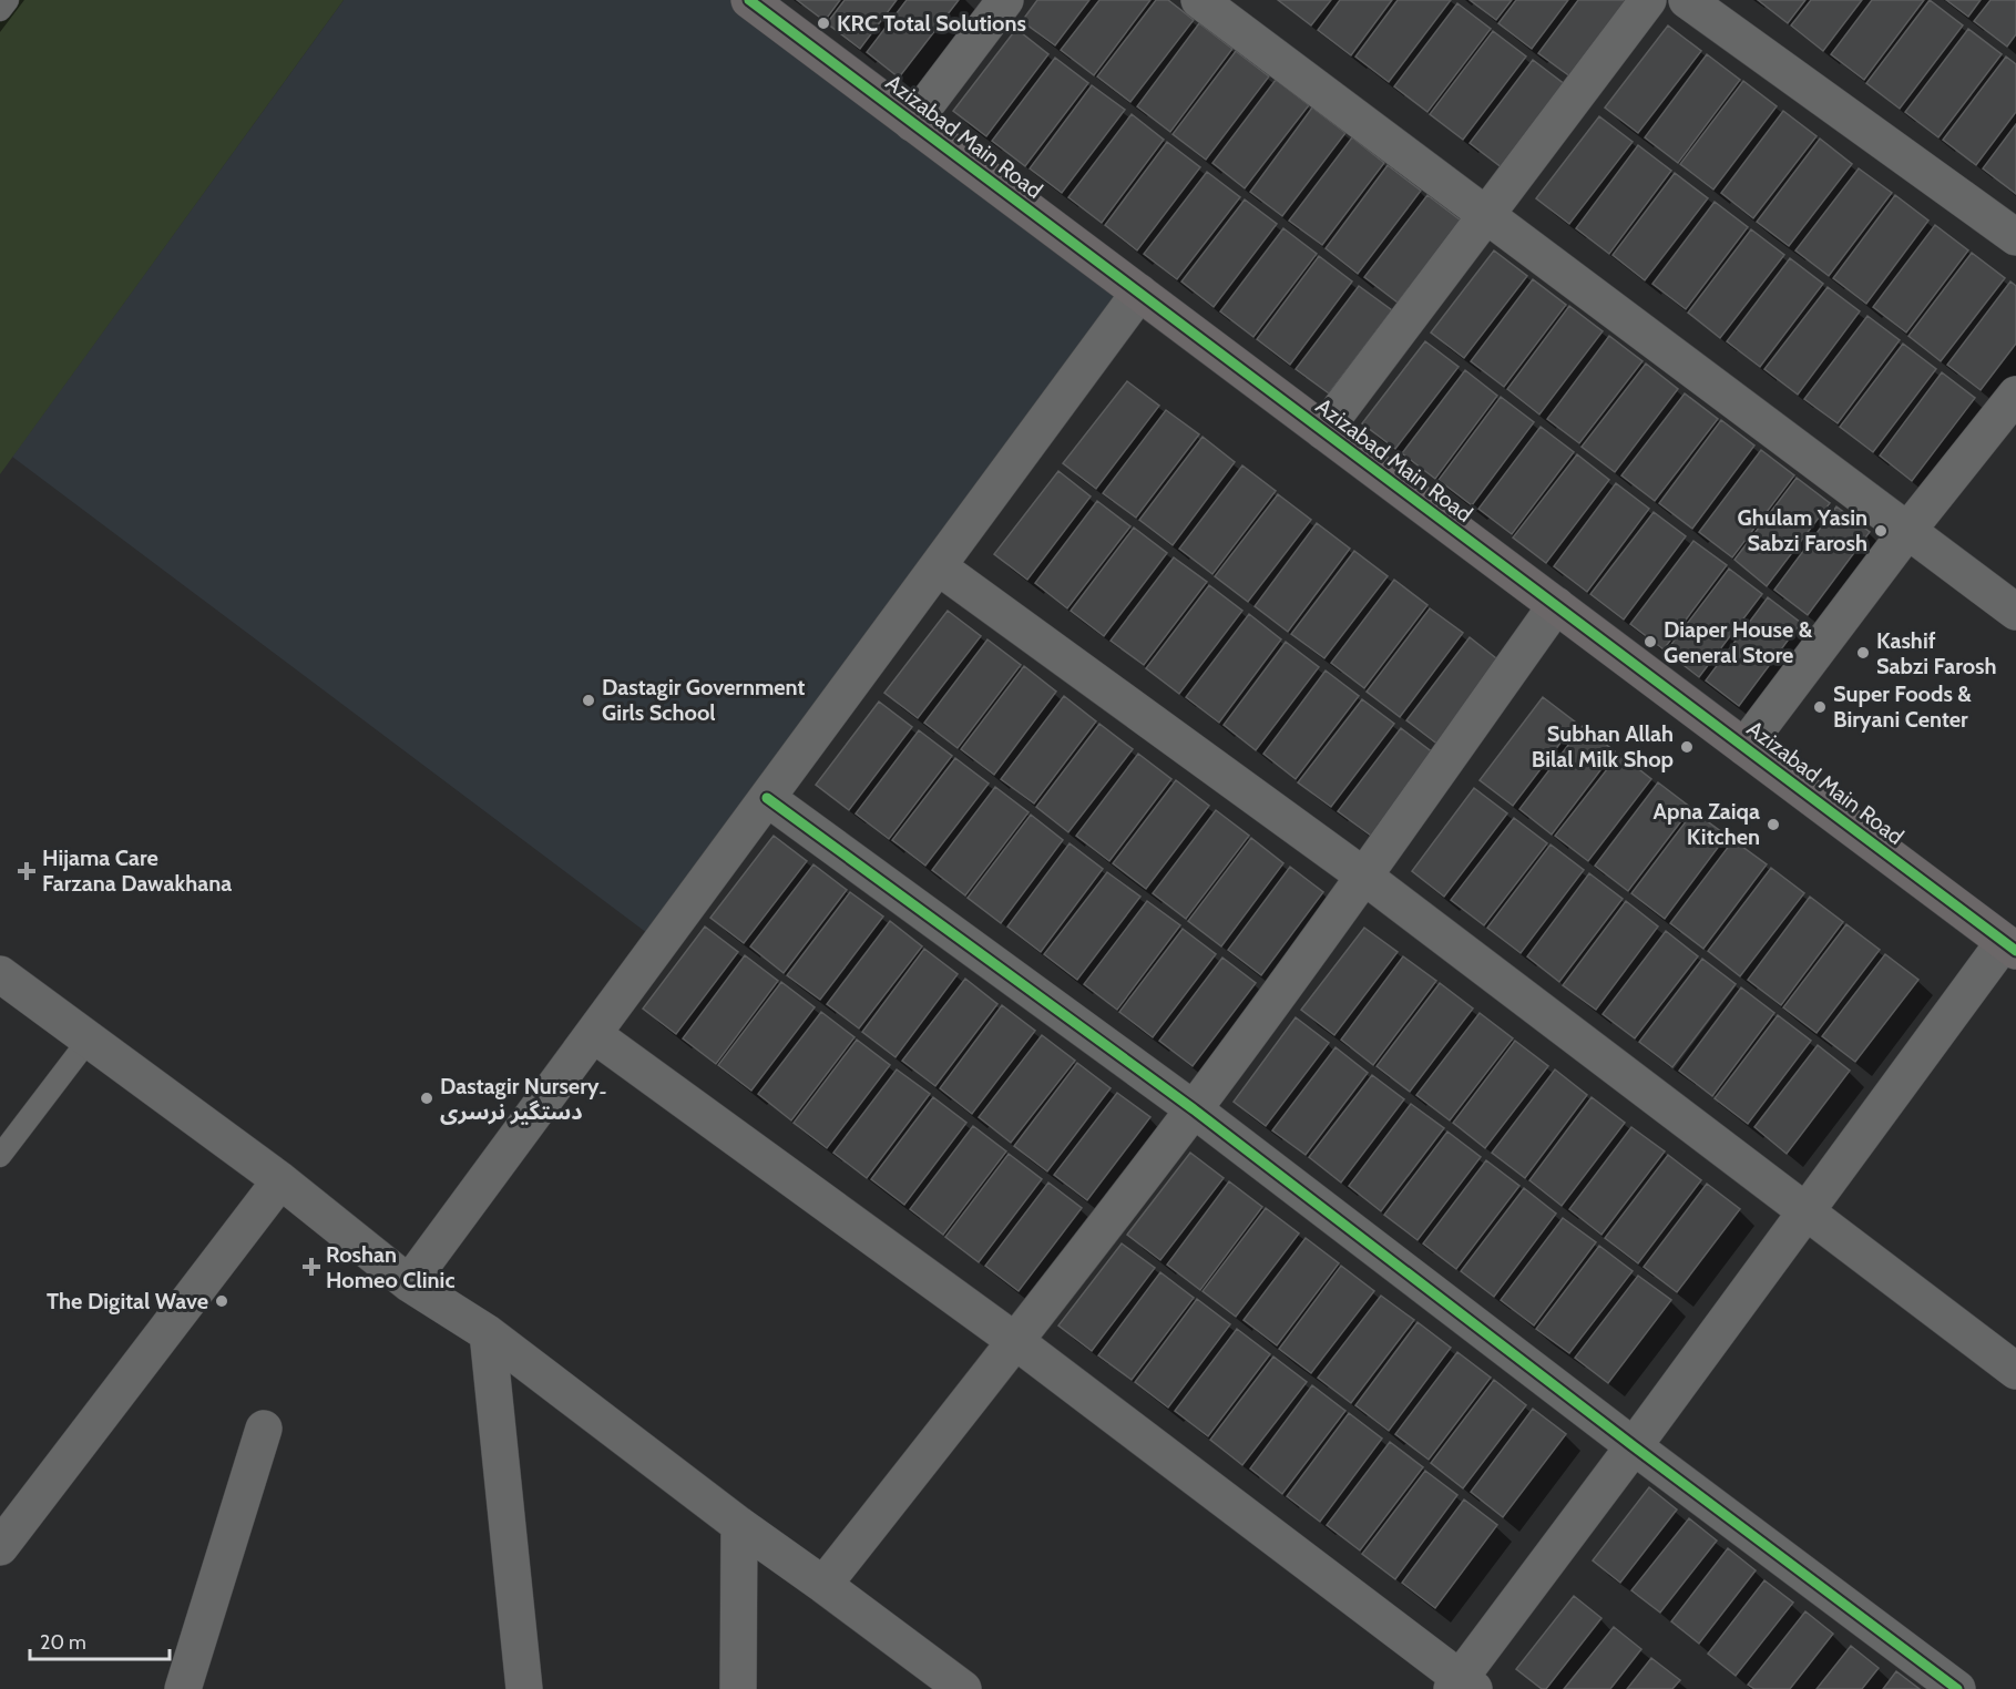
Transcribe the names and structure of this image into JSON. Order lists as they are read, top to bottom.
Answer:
{
  "streets": {
    "street": ["Azizabad Main Road"]
  },
  "places": {
    "other": [
      "KRC Total Solutions",
      "Ghulam Yasin Sabzi Farosh",
      "Diaper House & General Store",
      "Kashif Sabzi Farosh",
      "Dastagir Government Girls School",
      "Super Foods & Biryani Center",
      "Subhan Allah Bilal Milk Shop",
      "Apna Zaiqa Kitchen",
      "Dastagir Nursery۔ دستگیر نرسری",
      "The Digital Wave"
    ],
    "health": ["Hijama Care Farzana Dawakhana", "Roshan Homeo Clinic"]
  },
  "scale_bar": "20 m"
}
